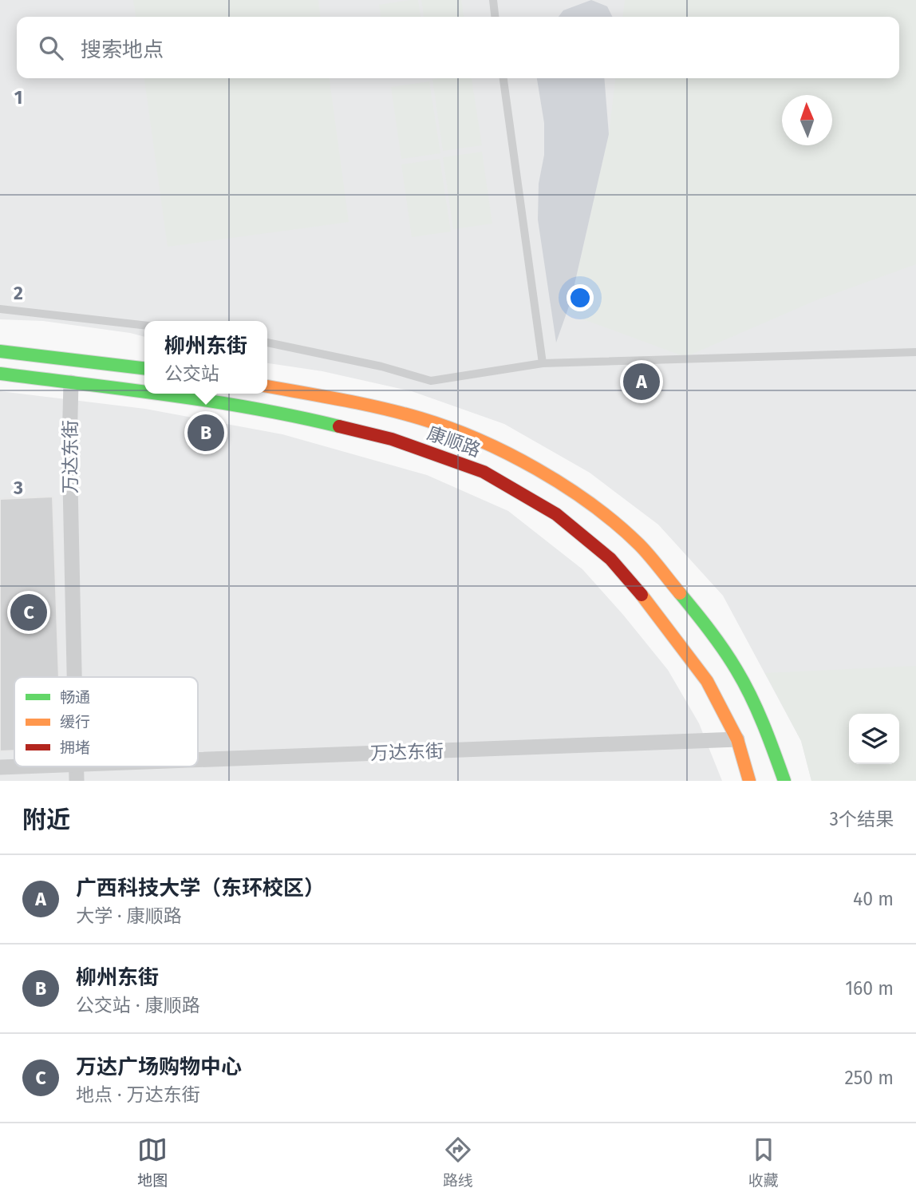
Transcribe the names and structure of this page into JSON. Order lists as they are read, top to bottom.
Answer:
{
  "streets": {
    "main road": ["康顺路"],
    "street": ["万达东街"]
  },
  "crossings": [
    ["康顺路", "万达东街"]
  ],
  "legend": ["畅通", "缓行", "拥堵"],
  "north": "top",
  "page": {
    "search": "搜索地点",
    "popup": ["柳州东街", "公交站"],
    "pins": ["A", "B", "C"],
    "heading": ["附近", "3个结果"],
    "list": [
      {
        "mark": "A",
        "name": "广西科技大学（东环校区）",
        "note": "大学 · 康顺路",
        "value": "40 m"
      },
      {
        "mark": "B",
        "name": "柳州东街",
        "note": "公交站 · 康顺路",
        "value": "160 m"
      },
      {
        "mark": "C",
        "name": "万达广场购物中心",
        "note": "地点 · 万达东街",
        "value": "250 m"
      }
    ],
    "nav": ["地图", "路线", "收藏"]
  },
  "grid": {
    "rows": ["1", "2", "3"]
  }
}
